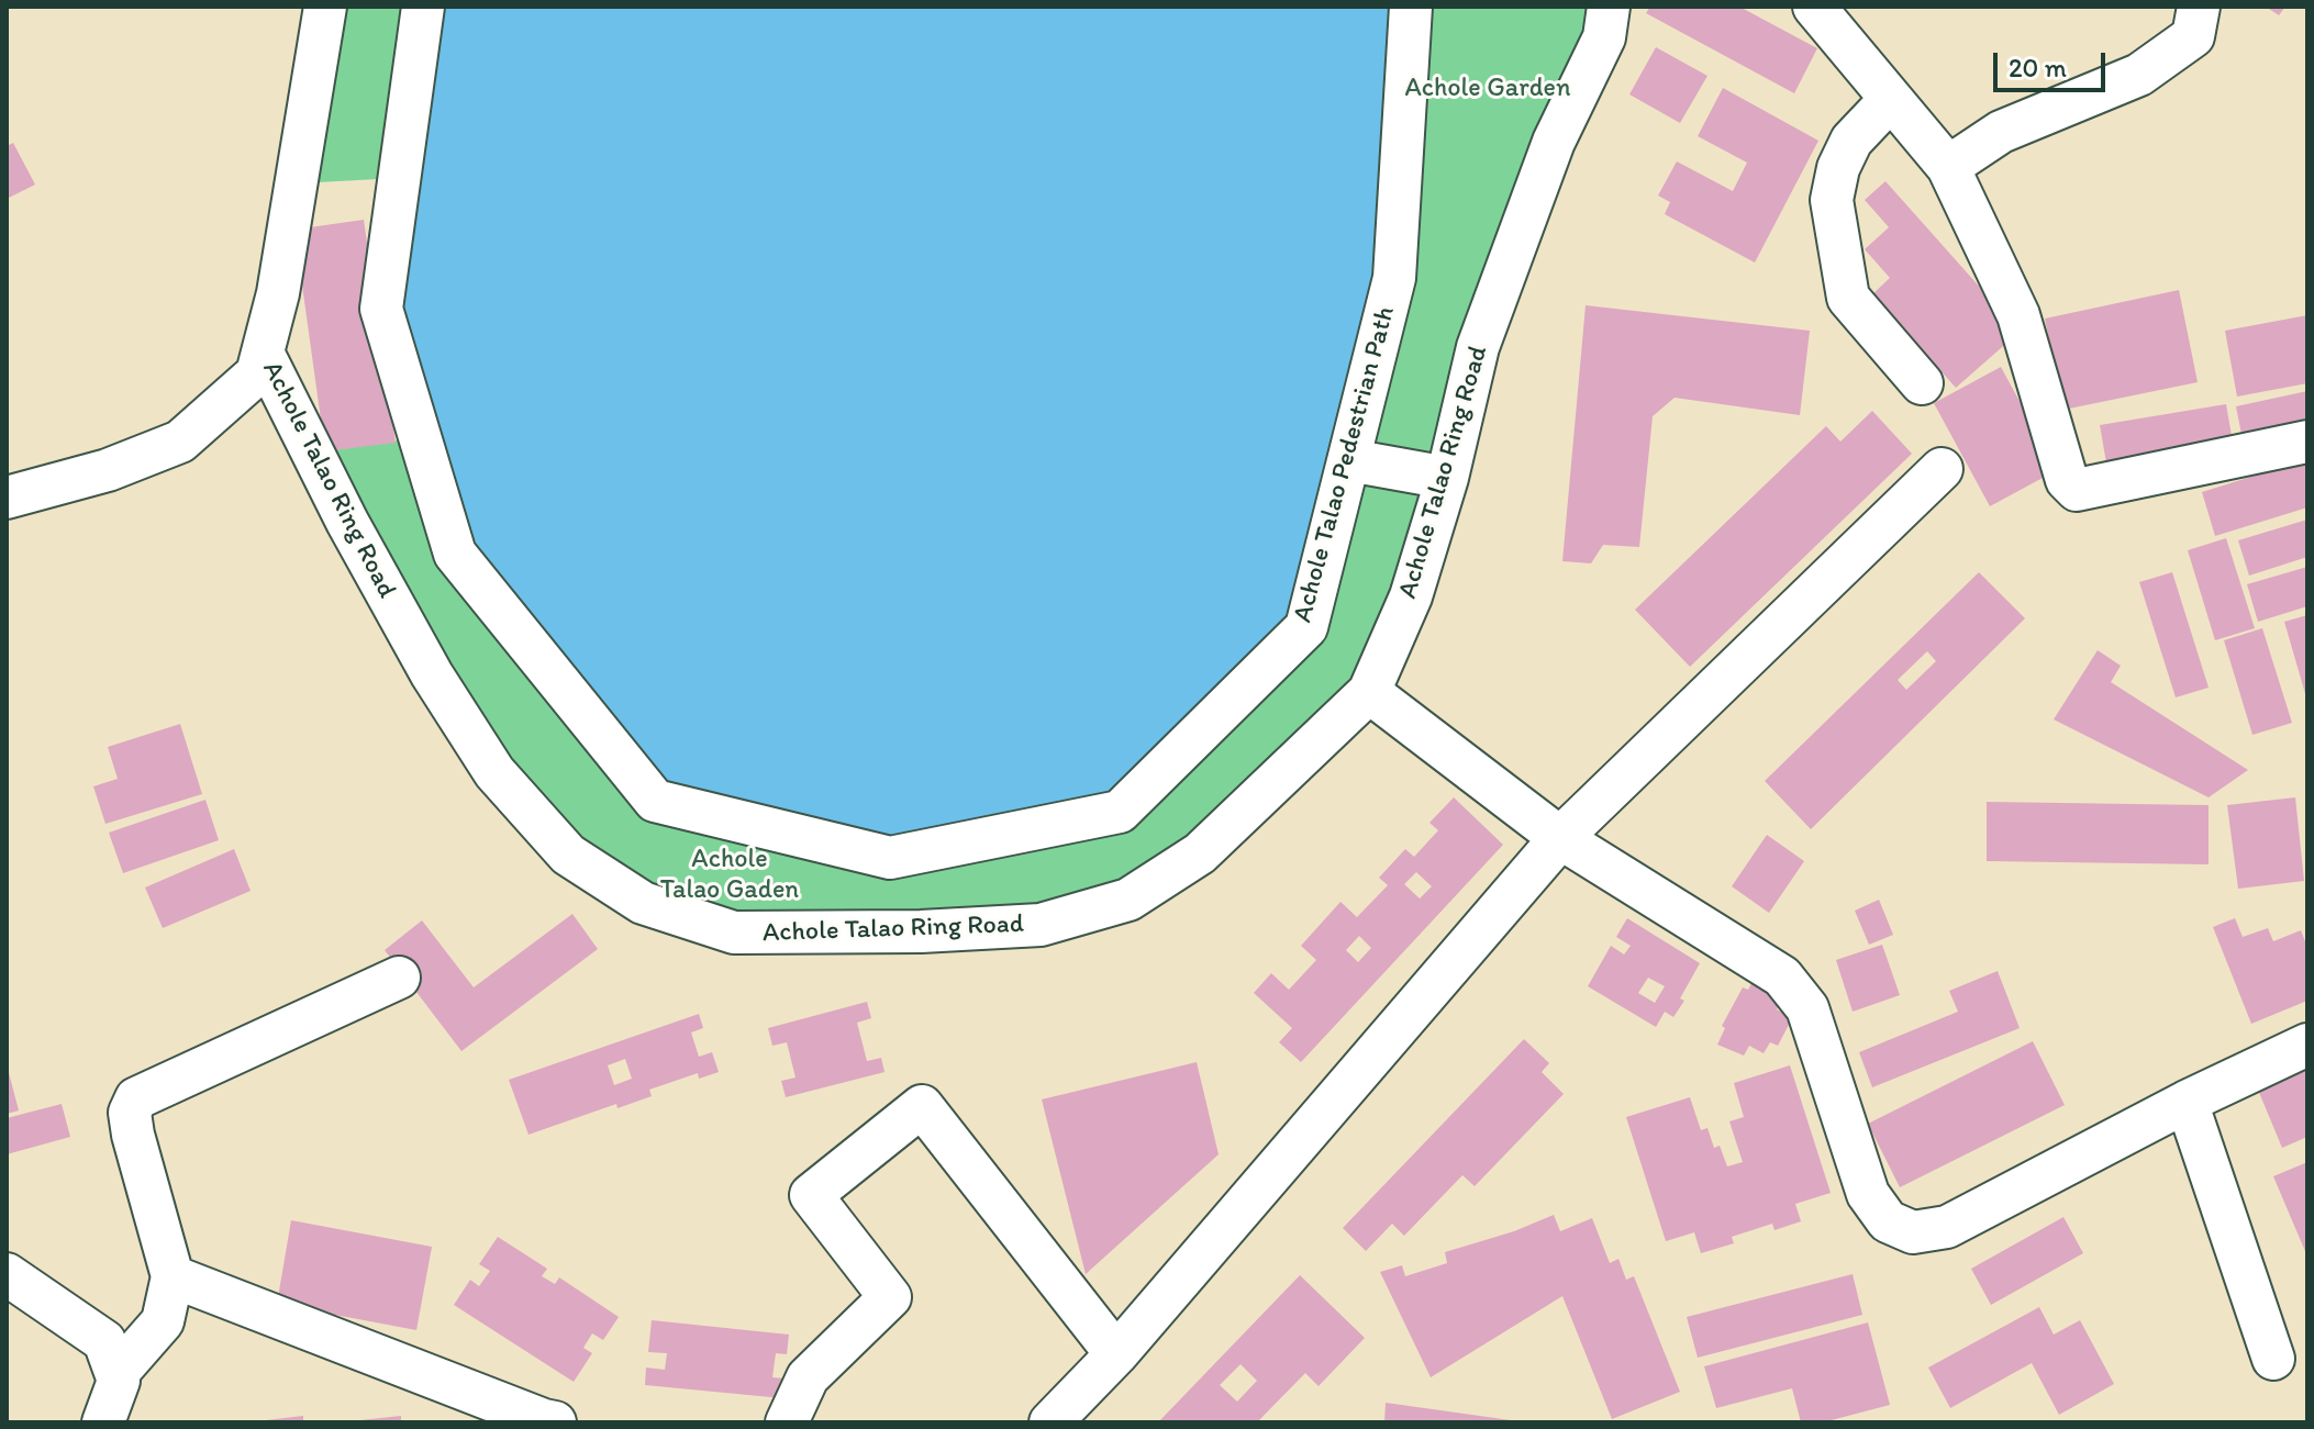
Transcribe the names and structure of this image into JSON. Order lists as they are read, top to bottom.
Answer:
{
  "streets": {
    "street": ["Achole Talao Pedestrian Path", "Achole Talao Ring Road"]
  },
  "parks": ["Achole Garden", "Achole Talao Gaden"],
  "scale_bar": "20 m"
}
